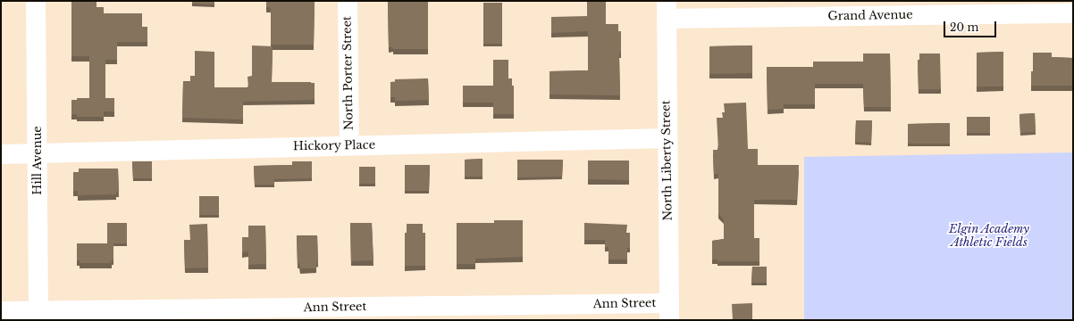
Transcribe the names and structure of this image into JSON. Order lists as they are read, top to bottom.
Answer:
{
  "streets": {
    "street": [
      "Grand Avenue",
      "North Porter Street",
      "Hickory Place",
      "Hill Avenue",
      "North Liberty Street",
      "Ann Street"
    ]
  },
  "crossings": [
    ["Grand Avenue", "North Liberty Street"],
    ["North Porter Street", "Hickory Place"],
    ["Hickory Place", "Hill Avenue"],
    ["Hickory Place", "North Liberty Street"],
    ["Hill Avenue", "Ann Street"],
    ["North Liberty Street", "Ann Street"]
  ],
  "parks": ["Elgin Academy Athletic Fields"],
  "scale_bar": "20 m"
}
